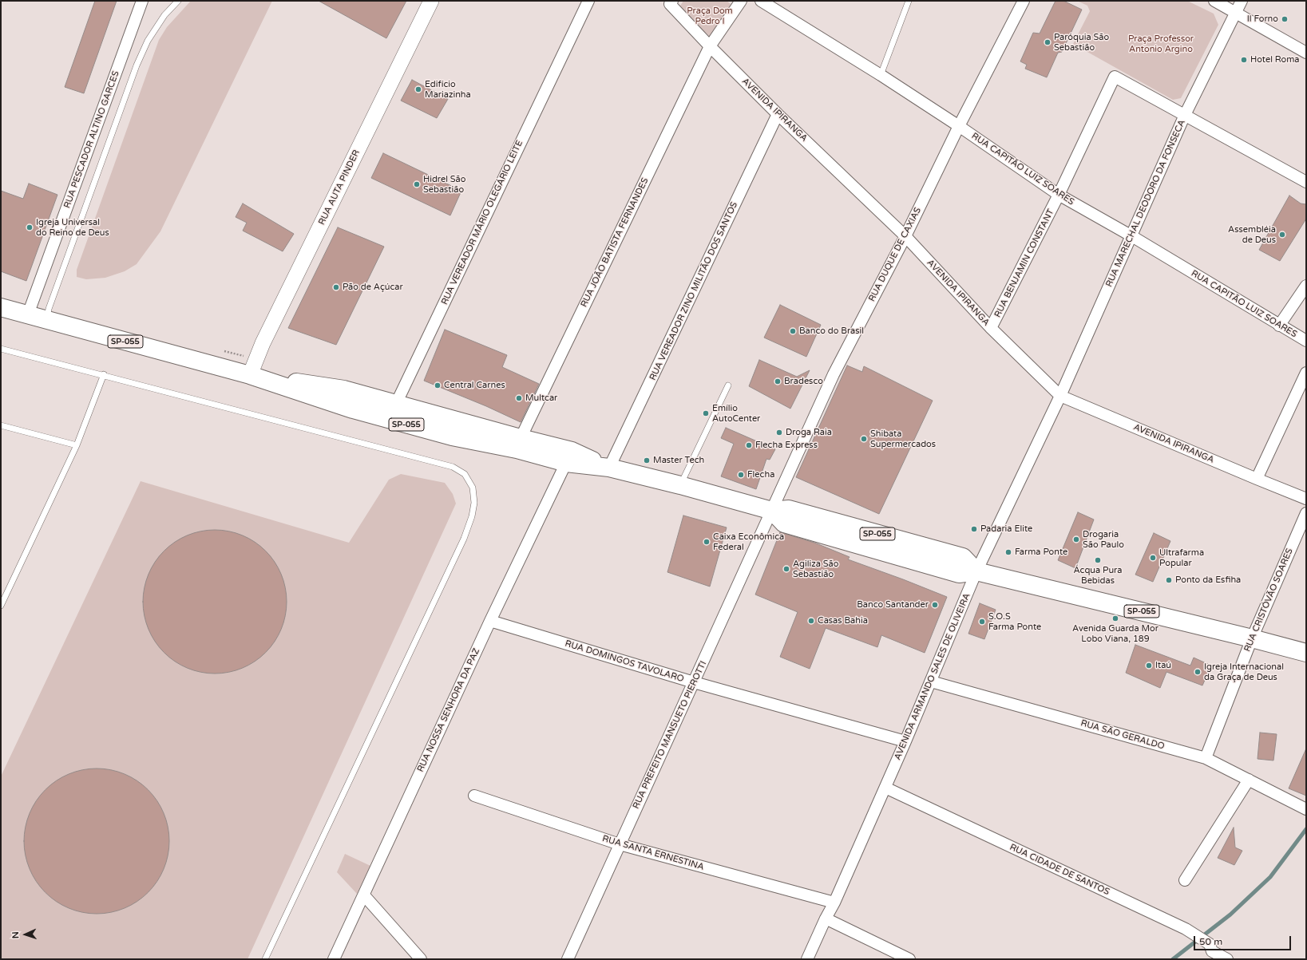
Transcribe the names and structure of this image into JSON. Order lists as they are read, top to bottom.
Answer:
{
  "streets": {
    "main road": ["RUA AUTA PINDER", "SP-055"],
    "street": [
      "AVENIDA IPIRANGA",
      "RUA PESCADOR ALTINO GARCES",
      "RUA CAPITÃO LUIZ SOARES",
      "RUA MARECHAL DEODORO DA FONSECA",
      "RUA VEREADOR MÁRIO OLEGÁRIO LEITE",
      "RUA JOÃO BATISTA FERNANDES",
      "RUA DUQUE DE CAXIAS",
      "RUA BENJAMIN CONSTANT",
      "RUA VEREADOR ZINO MILITÃO DOS SANTOS",
      "RUA CRISTÓVÃO SOARES",
      "RUA DOMINGOS TAVOLARO",
      "AVENIDA ARMANDO SALES DE OLIVEIRA",
      "RUA NOSSA SENHORA DA PAZ",
      "RUA PREFEITO MANSUETO PIEROTTI",
      "RUA SÃO GERALDO",
      "RUA SANTA ERNESTINA",
      "RUA CIDADE DE SANTOS"
    ]
  },
  "crossings": [
    ["AVENIDA IPIRANGA", "RUA MARECHAL DEODORO DA FONSECA"],
    ["AVENIDA IPIRANGA", "RUA JOÃO BATISTA FERNANDES"],
    ["AVENIDA IPIRANGA", "RUA DUQUE DE CAXIAS"],
    ["AVENIDA IPIRANGA", "RUA BENJAMIN CONSTANT"],
    ["AVENIDA IPIRANGA", "RUA VEREADOR ZINO MILITÃO DOS SANTOS"],
    ["AVENIDA IPIRANGA", "AVENIDA ARMANDO SALES DE OLIVEIRA"],
    ["RUA PESCADOR ALTINO GARCES", "SP-055"],
    ["RUA CAPITÃO LUIZ SOARES", "RUA MARECHAL DEODORO DA FONSECA"],
    ["RUA CAPITÃO LUIZ SOARES", "RUA DUQUE DE CAXIAS"],
    ["RUA CAPITÃO LUIZ SOARES", "RUA BENJAMIN CONSTANT"],
    ["RUA AUTA PINDER", "SP-055"],
    ["RUA MARECHAL DEODORO DA FONSECA", "RUA BENJAMIN CONSTANT"],
    ["RUA MARECHAL DEODORO DA FONSECA", "AVENIDA ARMANDO SALES DE OLIVEIRA"],
    ["RUA VEREADOR MÁRIO OLEGÁRIO LEITE", "SP-055"],
    ["RUA JOÃO BATISTA FERNANDES", "SP-055"],
    ["RUA DUQUE DE CAXIAS", "SP-055"],
    ["RUA DUQUE DE CAXIAS", "RUA PREFEITO MANSUETO PIEROTTI"],
    ["RUA VEREADOR ZINO MILITÃO DOS SANTOS", "SP-055"],
    ["SP-055", "RUA CRISTÓVÃO SOARES"],
    ["SP-055", "AVENIDA ARMANDO SALES DE OLIVEIRA"],
    ["SP-055", "RUA NOSSA SENHORA DA PAZ"],
    ["SP-055", "RUA PREFEITO MANSUETO PIEROTTI"],
    ["RUA CRISTÓVÃO SOARES", "RUA SÃO GERALDO"],
    ["RUA DOMINGOS TAVOLARO", "AVENIDA ARMANDO SALES DE OLIVEIRA"],
    ["RUA DOMINGOS TAVOLARO", "RUA NOSSA SENHORA DA PAZ"],
    ["RUA DOMINGOS TAVOLARO", "RUA PREFEITO MANSUETO PIEROTTI"],
    ["AVENIDA ARMANDO SALES DE OLIVEIRA", "RUA SÃO GERALDO"],
    ["AVENIDA ARMANDO SALES DE OLIVEIRA", "RUA SANTA ERNESTINA"],
    ["AVENIDA ARMANDO SALES DE OLIVEIRA", "RUA CIDADE DE SANTOS"],
    ["RUA PREFEITO MANSUETO PIEROTTI", "RUA SANTA ERNESTINA"]
  ],
  "parks": ["Praça Dom Pedro I", "Praça Professor Antonio Argino"],
  "places": [
    "Il Forno",
    "Paróquia São Sebastião",
    "Hotel Roma",
    "Edifício Mariazinha",
    "Hidrel São Sebastião",
    "Igreja Universal do Reino de Deus",
    "Assembléia de Deus",
    "Pão de Açúcar",
    "Banco do Brasil",
    "Bradesco",
    "Central Carnes",
    "Multcar",
    "Emílio AutoCenter",
    "Droga Raia",
    "Shibata Supermercados",
    "Flecha Express",
    "Master Tech",
    "Flecha",
    "Padaria Elite",
    "Drogaria São Paulo",
    "Caixa Econômica Federal",
    "Farma Ponte",
    "Ultrafarma Popular",
    "Ácqua Pura Bebidas",
    "Agiliza São Sebastião",
    "Ponto da Esfiha",
    "Banco Santander",
    "Avenida Guarda Mor Lobo Viana, 189",
    "Casas Bahia",
    "S.O.S Farma Ponte",
    "Itaú",
    "Igreja Internacional da Graça de Deus"
  ],
  "scale_bar": "50 m",
  "north": "left"
}
